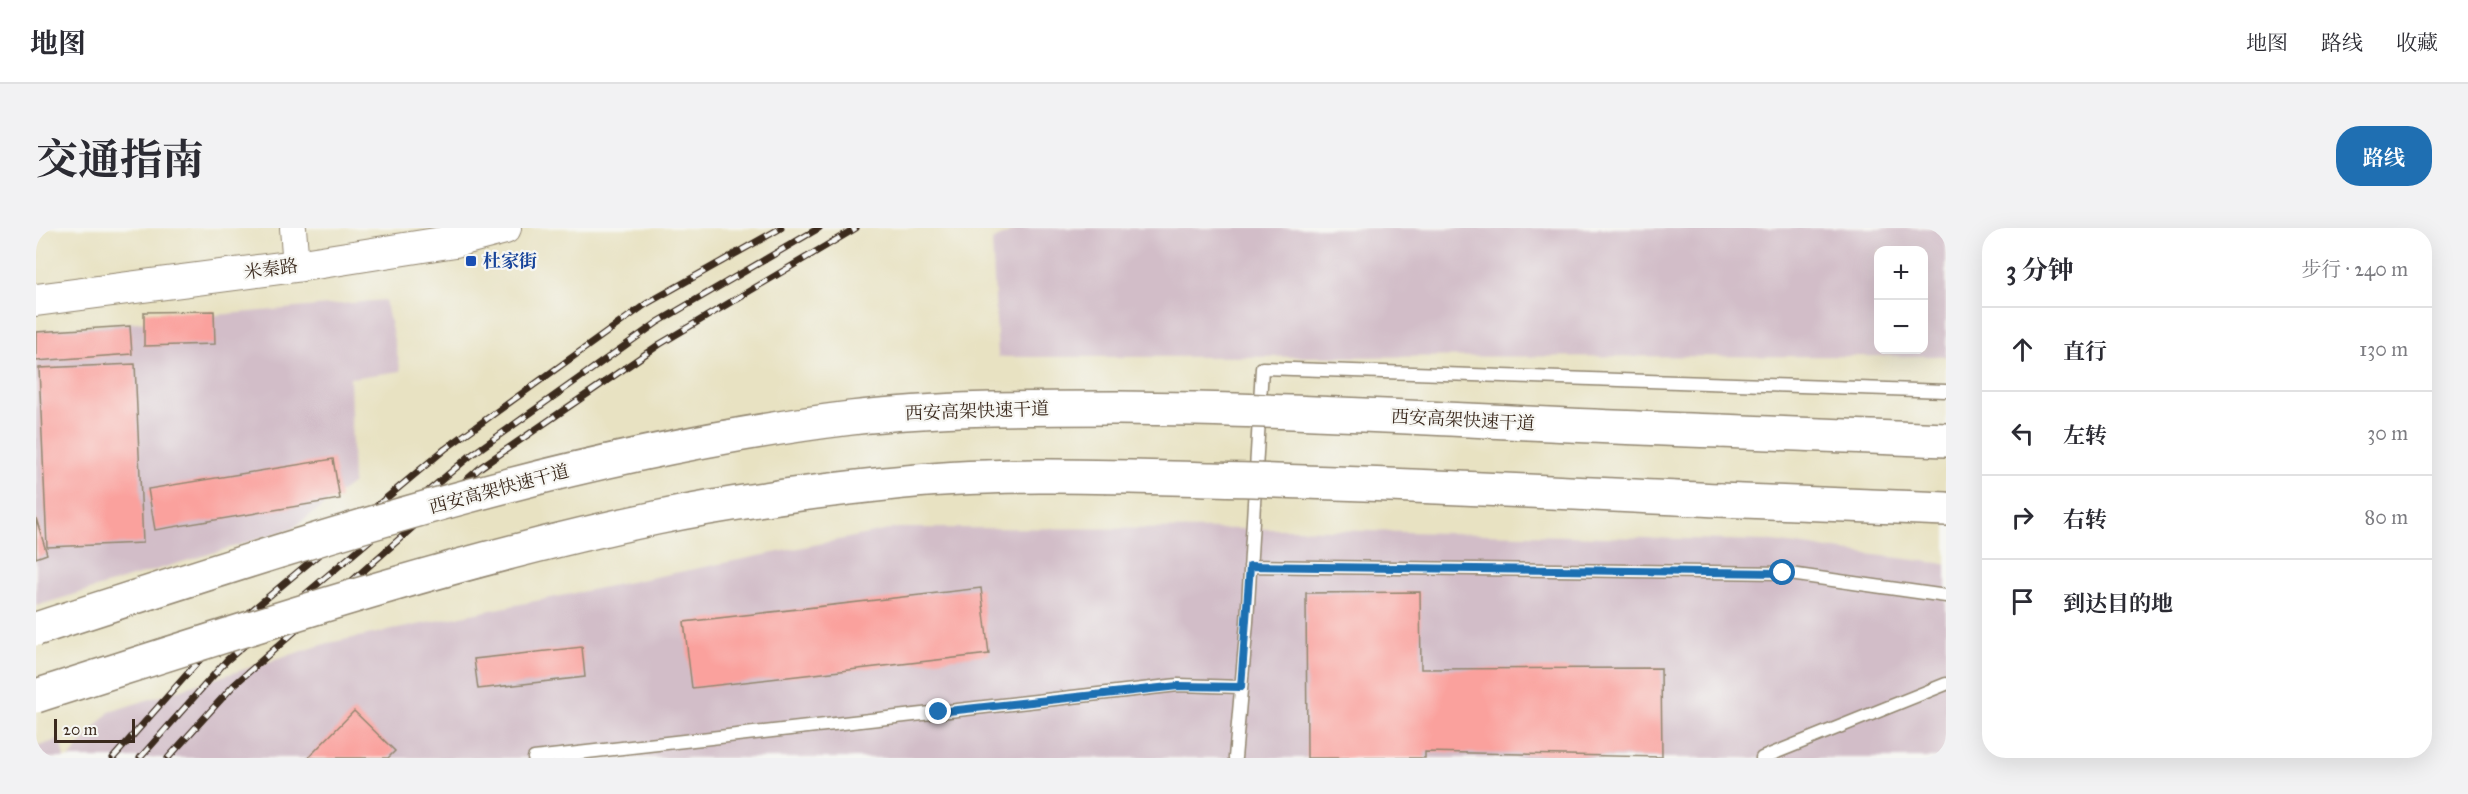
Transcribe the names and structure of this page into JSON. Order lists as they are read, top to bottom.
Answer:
{
  "streets": {
    "highway": ["西安高架快速干道"],
    "street": ["米秦路"]
  },
  "places": {
    "transit": ["杜家街"]
  },
  "scale_bar": "20 m",
  "page": {
    "header": "地图",
    "nav": ["地图", "路线", "收藏"],
    "title": "交通指南",
    "buttons": "路线",
    "heading": ["3 分钟", "步行 · 240 m"],
    "map_buttons": ["+", "−"],
    "list": [
      ["直行", "130 m"],
      ["左转", "30 m"],
      ["右转", "80 m"],
      "到达目的地"
    ],
    "scale": "20 m"
  }
}
